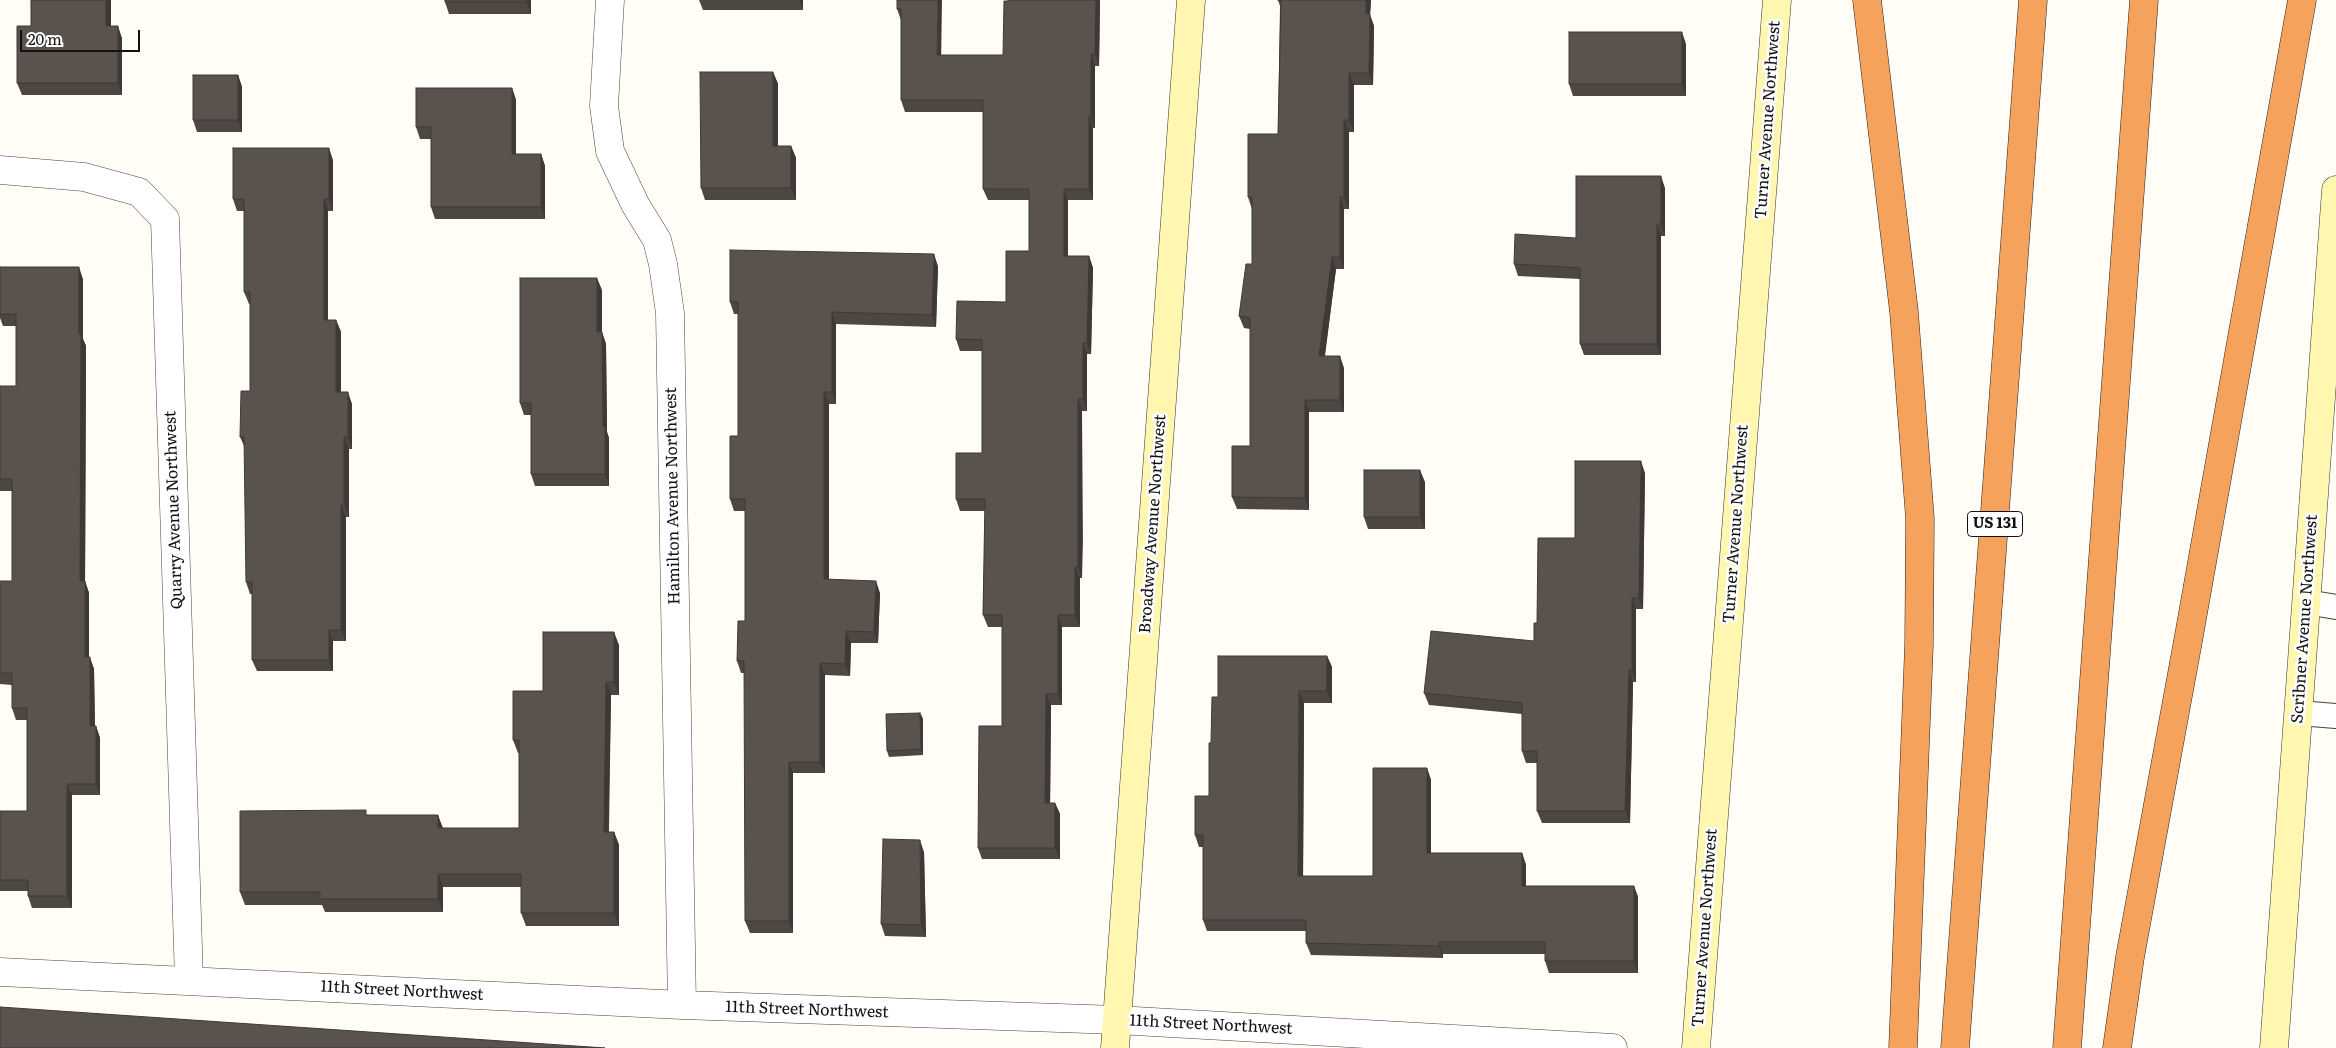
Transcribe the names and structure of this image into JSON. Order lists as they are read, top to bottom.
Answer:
{
  "streets": {
    "highway": ["US 131"],
    "street": [
      "Turner Avenue Northwest",
      "Hamilton Avenue Northwest",
      "Quarry Avenue Northwest",
      "Broadway Avenue Northwest",
      "Scribner Avenue Northwest",
      "11th Street Northwest"
    ]
  },
  "crossings": [
    ["Hamilton Avenue Northwest", "11th Street Northwest"],
    ["Quarry Avenue Northwest", "11th Street Northwest"],
    ["Broadway Avenue Northwest", "11th Street Northwest"]
  ],
  "scale_bar": "20 m"
}
